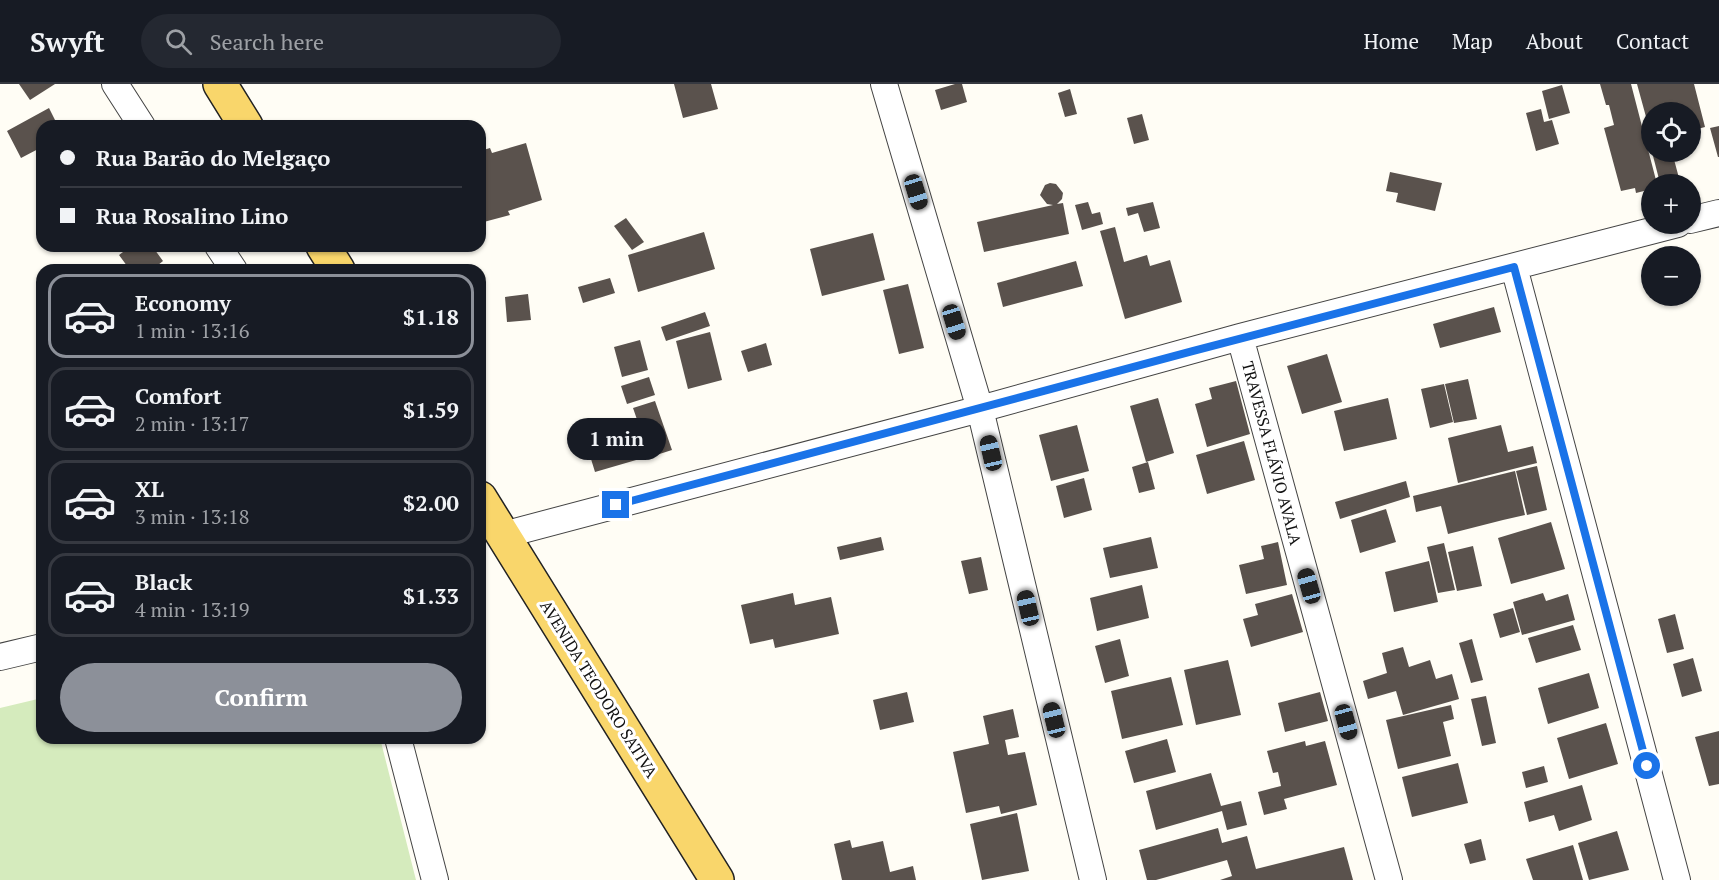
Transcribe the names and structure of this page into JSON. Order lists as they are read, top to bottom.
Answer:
{
  "streets": {
    "main road": ["AVENIDA TEODORO SATIVA"],
    "street": ["TRAVESSA FLÁVIO AVALA"]
  },
  "page": {
    "header": "Swyft",
    "search": "Search here",
    "nav": [
      "Home",
      "Map",
      "About",
      "Contact"
    ],
    "map_buttons": ["+", "−"],
    "banner": ["Rua Barão do Melgaço", "Rua Rosalino Lino"],
    "list": [
      {
        "name": "Economy",
        "note": "1 min · 13:16",
        "value": "$1.18"
      },
      {
        "name": "Comfort",
        "note": "2 min · 13:17",
        "value": "$1.59"
      },
      {
        "name": "XL",
        "note": "3 min · 13:18",
        "value": "$2.00"
      },
      {
        "name": "Black",
        "note": "4 min · 13:19",
        "value": "$1.33"
      }
    ],
    "bubble": "1 min",
    "buttons": "Confirm"
  }
}
